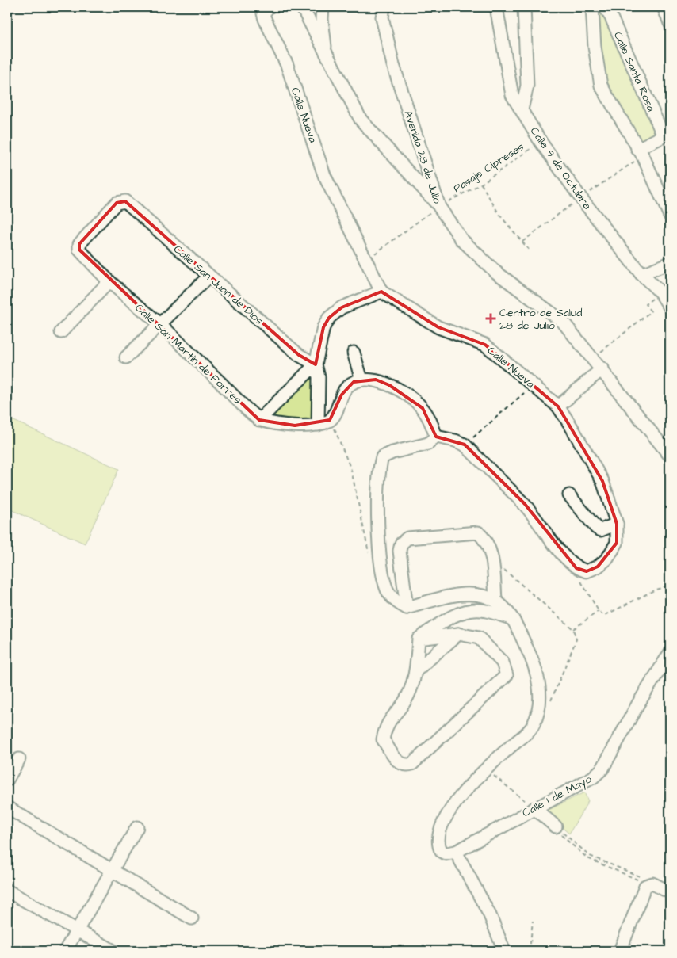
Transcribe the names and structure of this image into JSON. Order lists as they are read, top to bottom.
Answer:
{
  "streets": {
    "street": [
      "Calle Santa Rosa",
      "Calle Nueva",
      "Avenida 28 de Julio",
      "Calle 9 de Octubre",
      "Calle San Juan de Dios",
      "Calle San Martín de Porres",
      "Calle 1 de Mayo"
    ],
    "path": ["Pasaje Cipreses"]
  },
  "crossings": [
    ["Calle Nueva", "Pasaje Cipreses"],
    ["Avenida 28 de Julio", "Pasaje Cipreses"],
    ["Pasaje Cipreses", "Calle 9 de Octubre"],
    ["Calle San Juan de Dios", "Calle San Martín de Porres"]
  ],
  "places": {
    "health": ["Centro de Salud 28 de Julio"]
  }
}
